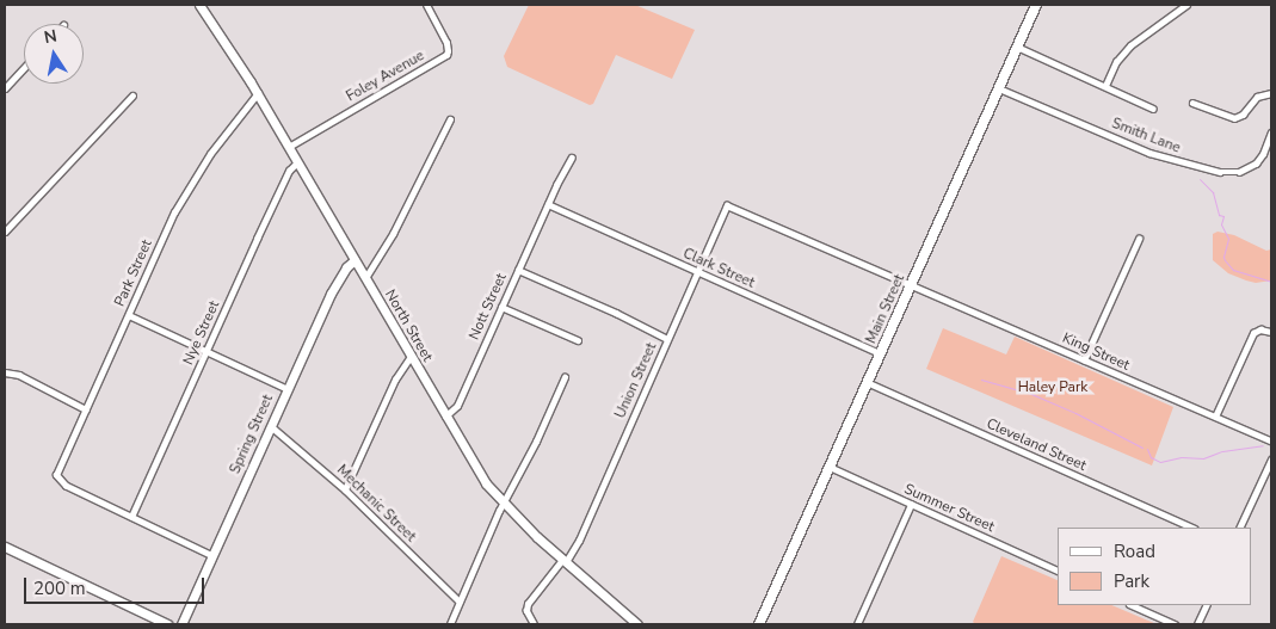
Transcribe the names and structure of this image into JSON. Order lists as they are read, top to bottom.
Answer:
{
  "streets": {
    "main road": ["Main Street", "North Street", "Spring Street"],
    "street": [
      "Foley Avenue",
      "Smith Lane",
      "Clark Street",
      "Park Street",
      "Nott Street",
      "Nye Street",
      "King Street",
      "Union Street",
      "Cleveland Street",
      "Mechanic Street",
      "Summer Street"
    ]
  },
  "crossings": [
    ["Foley Avenue", "North Street"],
    ["Smith Lane", "Main Street"],
    ["Clark Street", "Nott Street"],
    ["Clark Street", "Main Street"],
    ["Clark Street", "Union Street"],
    ["Park Street", "North Street"],
    ["Park Street", "Nye Street"],
    ["Nott Street", "North Street"],
    ["Main Street", "King Street"],
    ["Main Street", "Cleveland Street"],
    ["Main Street", "Summer Street"],
    ["North Street", "Nye Street"],
    ["North Street", "Union Street"],
    ["North Street", "Spring Street"],
    ["King Street", "Union Street"],
    ["Spring Street", "Mechanic Street"]
  ],
  "parks": ["Haley Park"],
  "legend": ["Road", "Park"],
  "scale_bar": "200 m",
  "north": "top"
}
